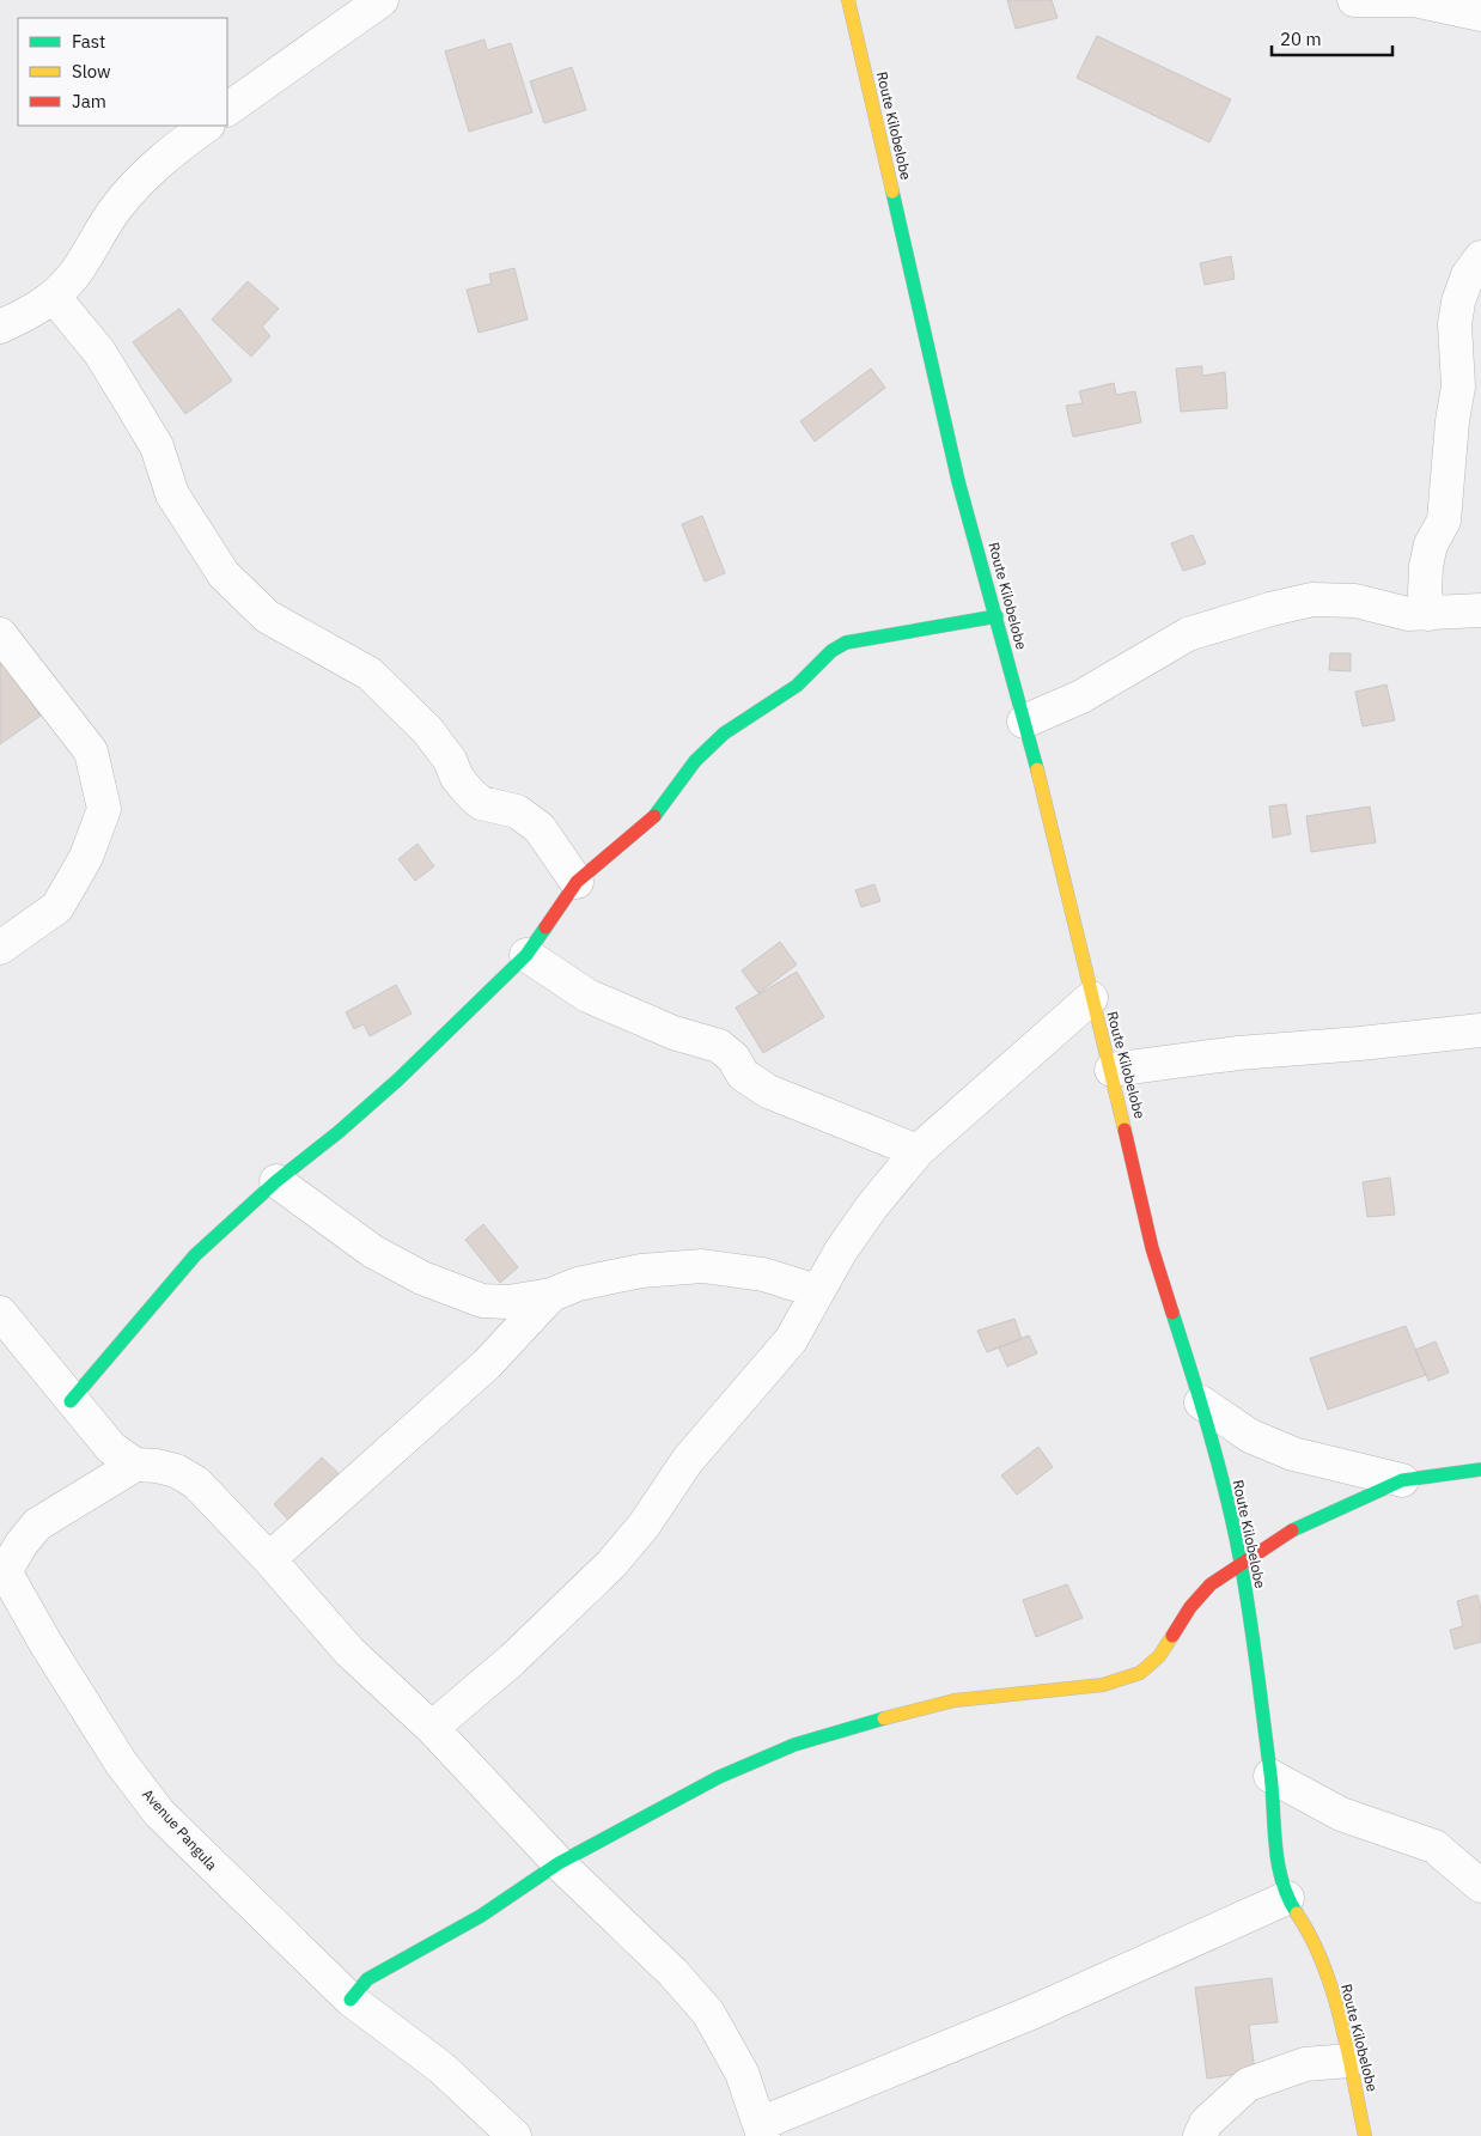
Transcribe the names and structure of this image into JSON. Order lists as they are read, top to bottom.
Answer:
{
  "streets": {
    "street": ["Route Kilobelobe", "Avenue Pangula"]
  },
  "legend": ["Fast", "Slow", "Jam"],
  "scale_bar": "20 m"
}
